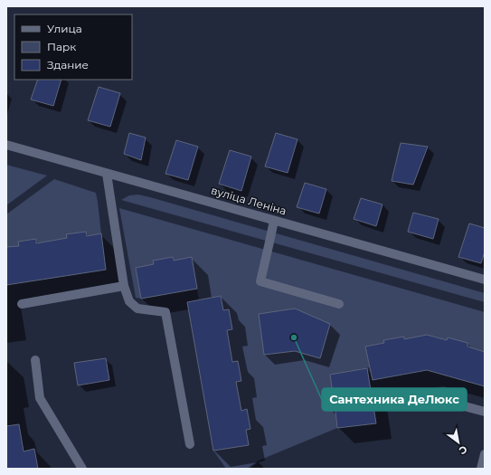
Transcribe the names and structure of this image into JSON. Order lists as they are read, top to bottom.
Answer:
{
  "streets": {
    "street": ["вуліца Леніна"]
  },
  "places": ["Сантехника ДеЛюкс"],
  "legend": ["Улица", "Парк", "Здание"],
  "north": "bottom right"
}
